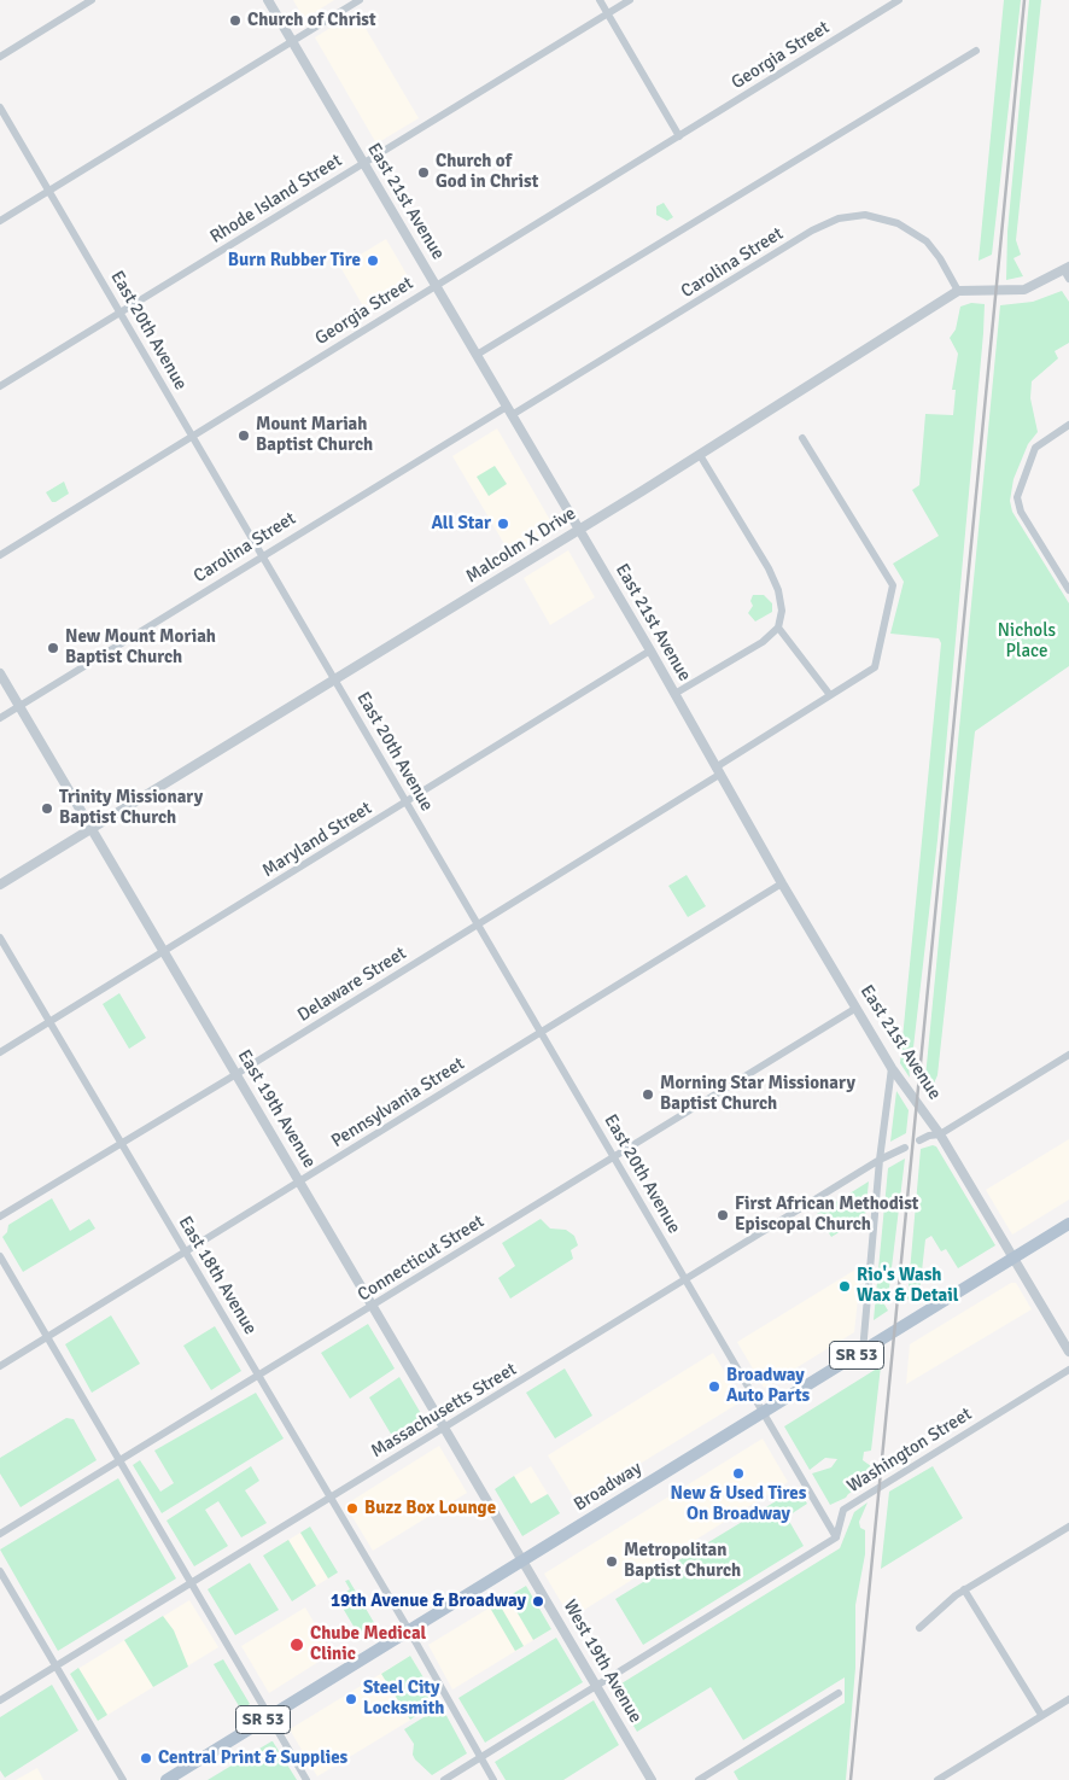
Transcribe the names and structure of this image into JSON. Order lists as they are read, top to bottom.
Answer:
{
  "streets": {
    "main road": ["SR 53", "Broadway"],
    "street": [
      "Georgia Street",
      "Rhode Island Street",
      "East 21st Avenue",
      "Carolina Street",
      "East 20th Avenue",
      "Malcolm X Drive",
      "Maryland Street",
      "Delaware Street",
      "Pennsylvania Street",
      "East 19th Avenue",
      "Connecticut Street",
      "East 18th Avenue",
      "Massachusetts Street",
      "Washington Street",
      "West 19th Avenue"
    ]
  },
  "crossings": [
    ["Georgia Street", "East 21st Avenue"],
    ["Georgia Street", "East 20th Avenue"],
    ["Rhode Island Street", "East 21st Avenue"],
    ["Rhode Island Street", "East 20th Avenue"],
    ["East 21st Avenue", "Carolina Street"],
    ["East 21st Avenue", "Malcolm X Drive"],
    ["East 21st Avenue", "Maryland Street"],
    ["East 21st Avenue", "Delaware Street"],
    ["East 21st Avenue", "Pennsylvania Street"],
    ["East 21st Avenue", "Connecticut Street"],
    ["East 21st Avenue", "Broadway"],
    ["Carolina Street", "East 20th Avenue"],
    ["Carolina Street", "Malcolm X Drive"],
    ["Carolina Street", "East 19th Avenue"],
    ["East 20th Avenue", "Malcolm X Drive"],
    ["East 20th Avenue", "Maryland Street"],
    ["East 20th Avenue", "Delaware Street"],
    ["East 20th Avenue", "Pennsylvania Street"],
    ["East 20th Avenue", "Connecticut Street"],
    ["East 20th Avenue", "Massachusetts Street"],
    ["East 20th Avenue", "Washington Street"],
    ["East 20th Avenue", "Broadway"],
    ["Malcolm X Drive", "East 19th Avenue"],
    ["Maryland Street", "East 19th Avenue"],
    ["Maryland Street", "East 18th Avenue"],
    ["Delaware Street", "East 19th Avenue"],
    ["Delaware Street", "East 18th Avenue"],
    ["Pennsylvania Street", "East 19th Avenue"],
    ["Pennsylvania Street", "East 18th Avenue"],
    ["East 19th Avenue", "Connecticut Street"],
    ["East 19th Avenue", "Massachusetts Street"],
    ["East 19th Avenue", "Broadway"],
    ["East 19th Avenue", "West 19th Avenue"],
    ["Connecticut Street", "East 18th Avenue"],
    ["East 18th Avenue", "Massachusetts Street"],
    ["East 18th Avenue", "Broadway"],
    ["Broadway", "West 19th Avenue"]
  ],
  "parks": ["Nichols Place"],
  "places": [
    "Church of Christ",
    "Church of God in Christ",
    "Burn Rubber Tire",
    "Mount Mariah Baptist Church",
    "All Star",
    "New Mount Moriah Baptist Church",
    "Trinity Missionary Baptist Church",
    "Morning Star Missionary Baptist Church",
    "First African Methodist Episcopal Church",
    "Rio's Wash Wax & Detail",
    "Broadway Auto Parts",
    "New & Used Tires On Broadway",
    "Buzz Box Lounge",
    "Metropolitan Baptist Church",
    "19th Avenue & Broadway",
    "Chube Medical Clinic",
    "Steel City Locksmith",
    "Central Print & Supplies"
  ]
}
